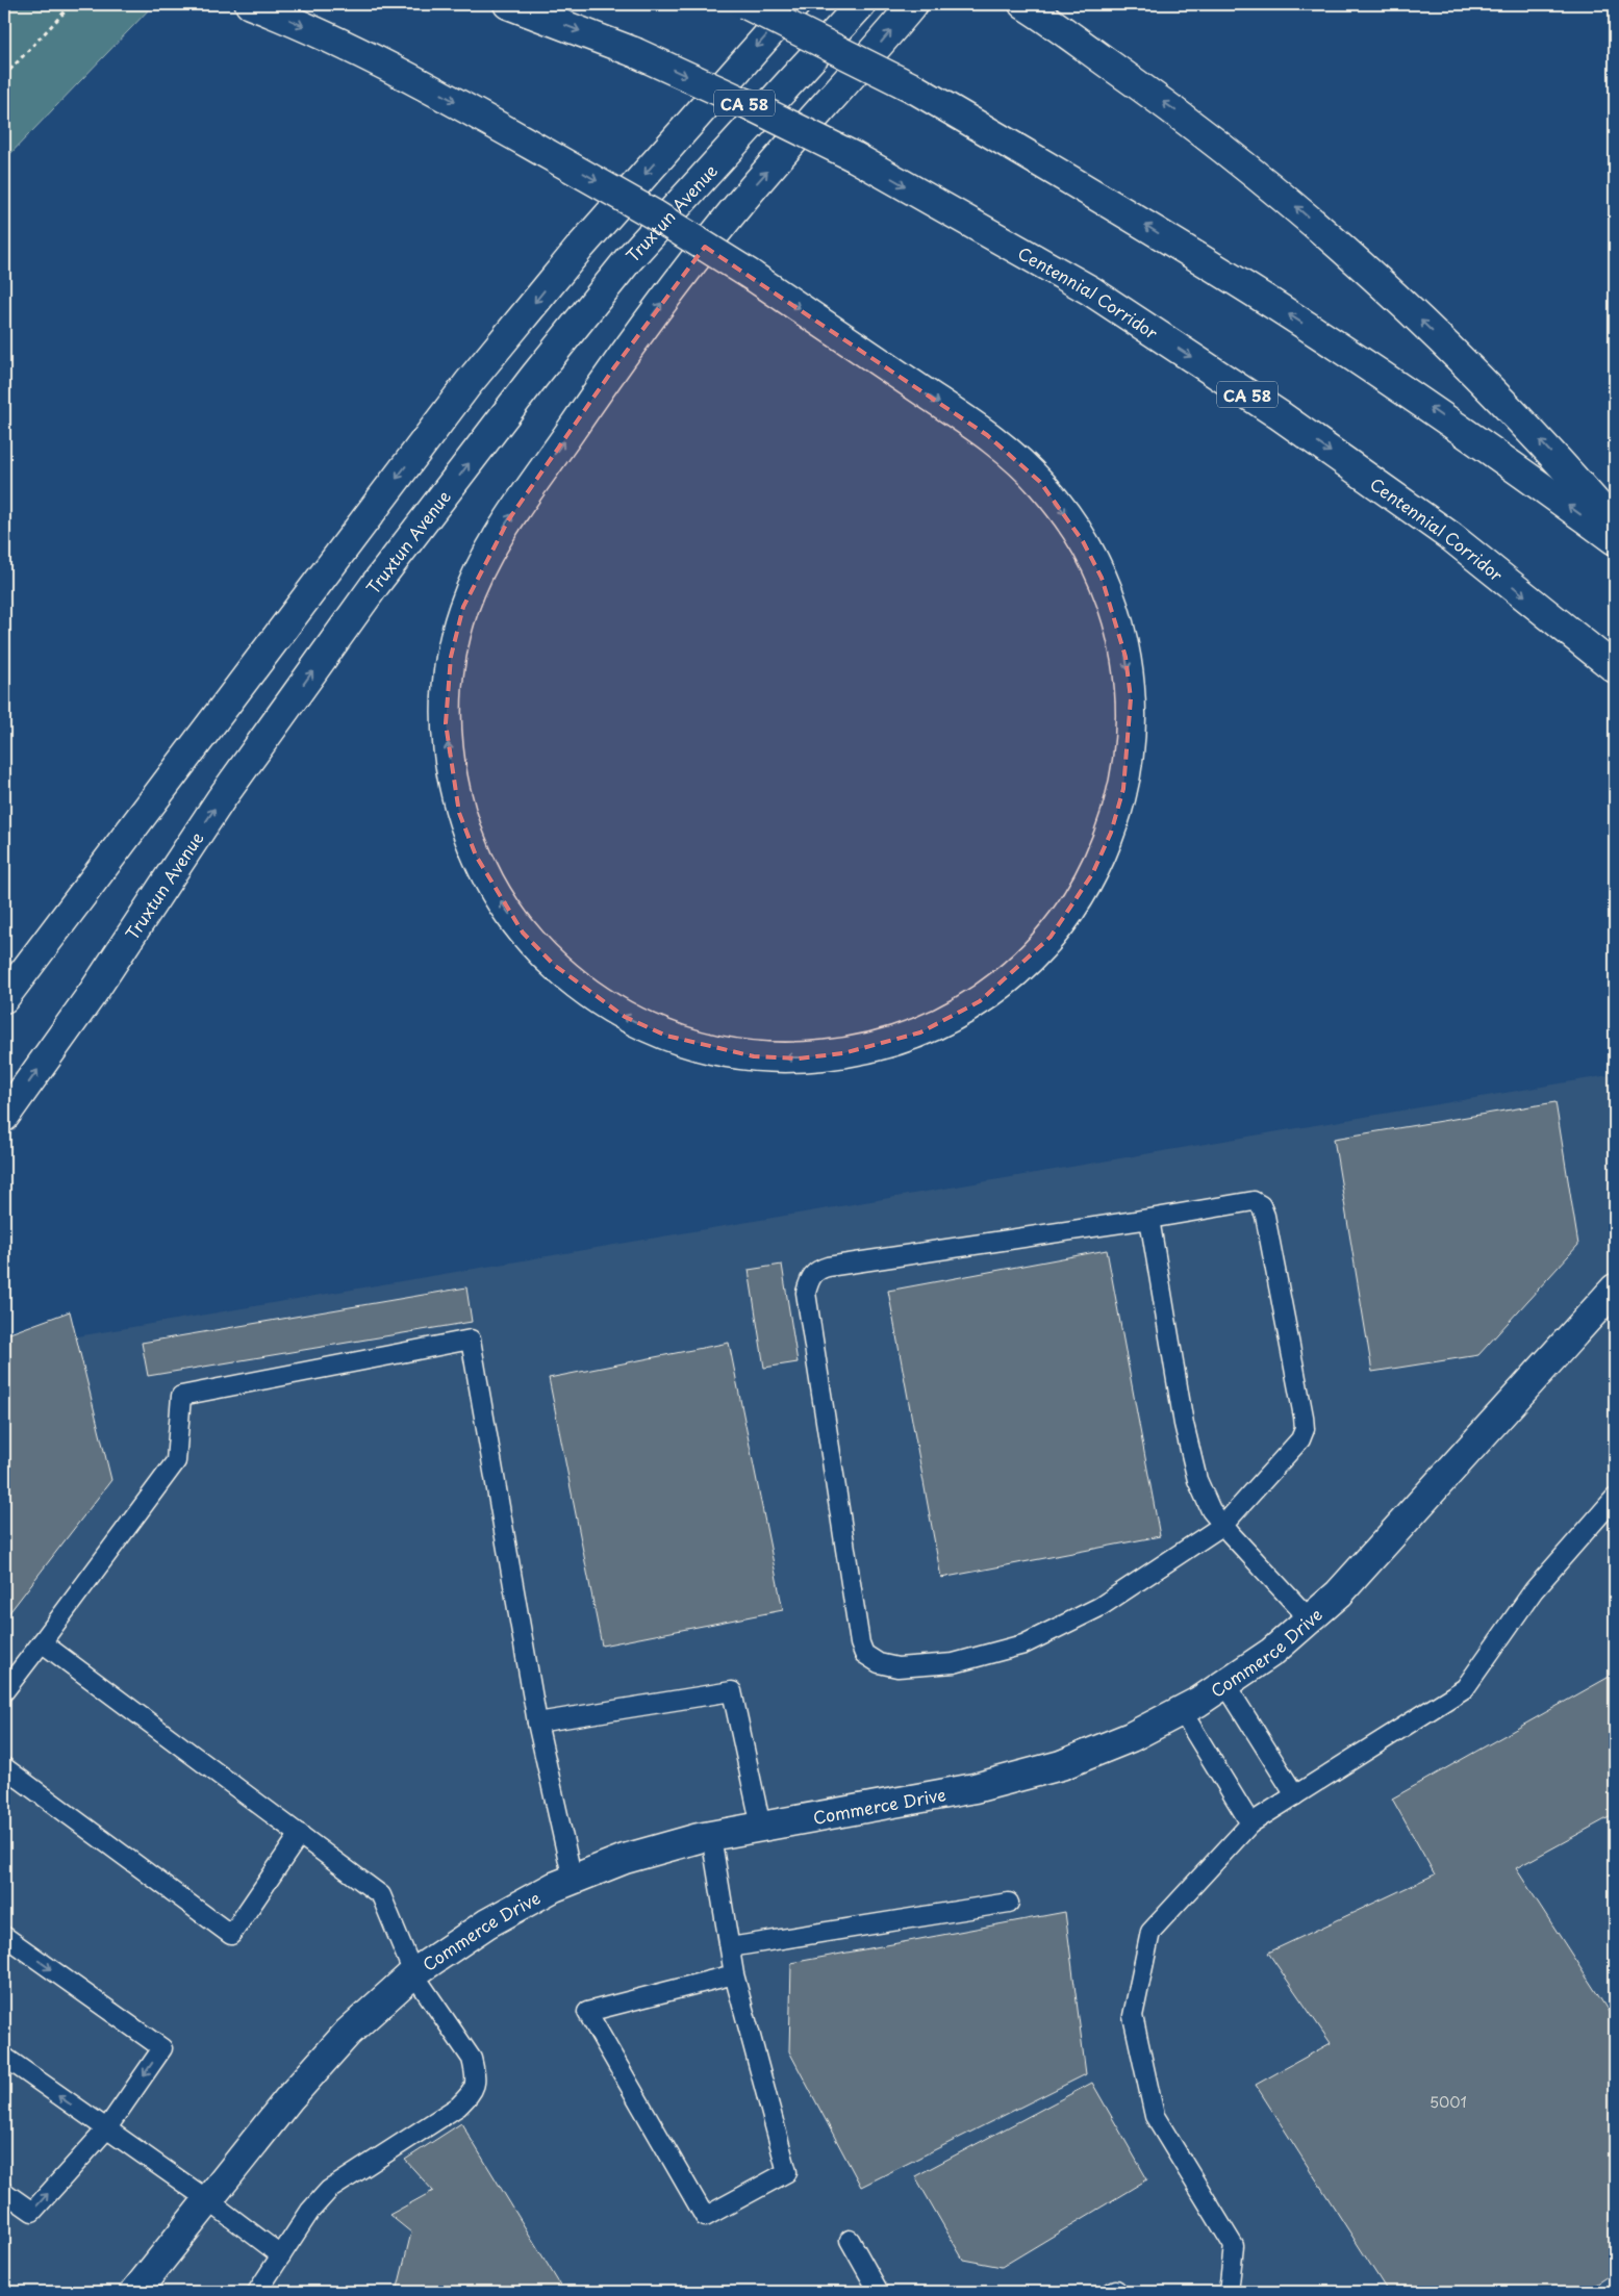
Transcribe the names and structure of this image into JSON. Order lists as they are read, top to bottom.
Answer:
{
  "streets": {
    "main road": [
      "CA 58",
      "Truxtun Avenue",
      "Centennial Corridor",
      "Commerce Drive"
    ]
  },
  "house_numbers": ["5001"]
}
